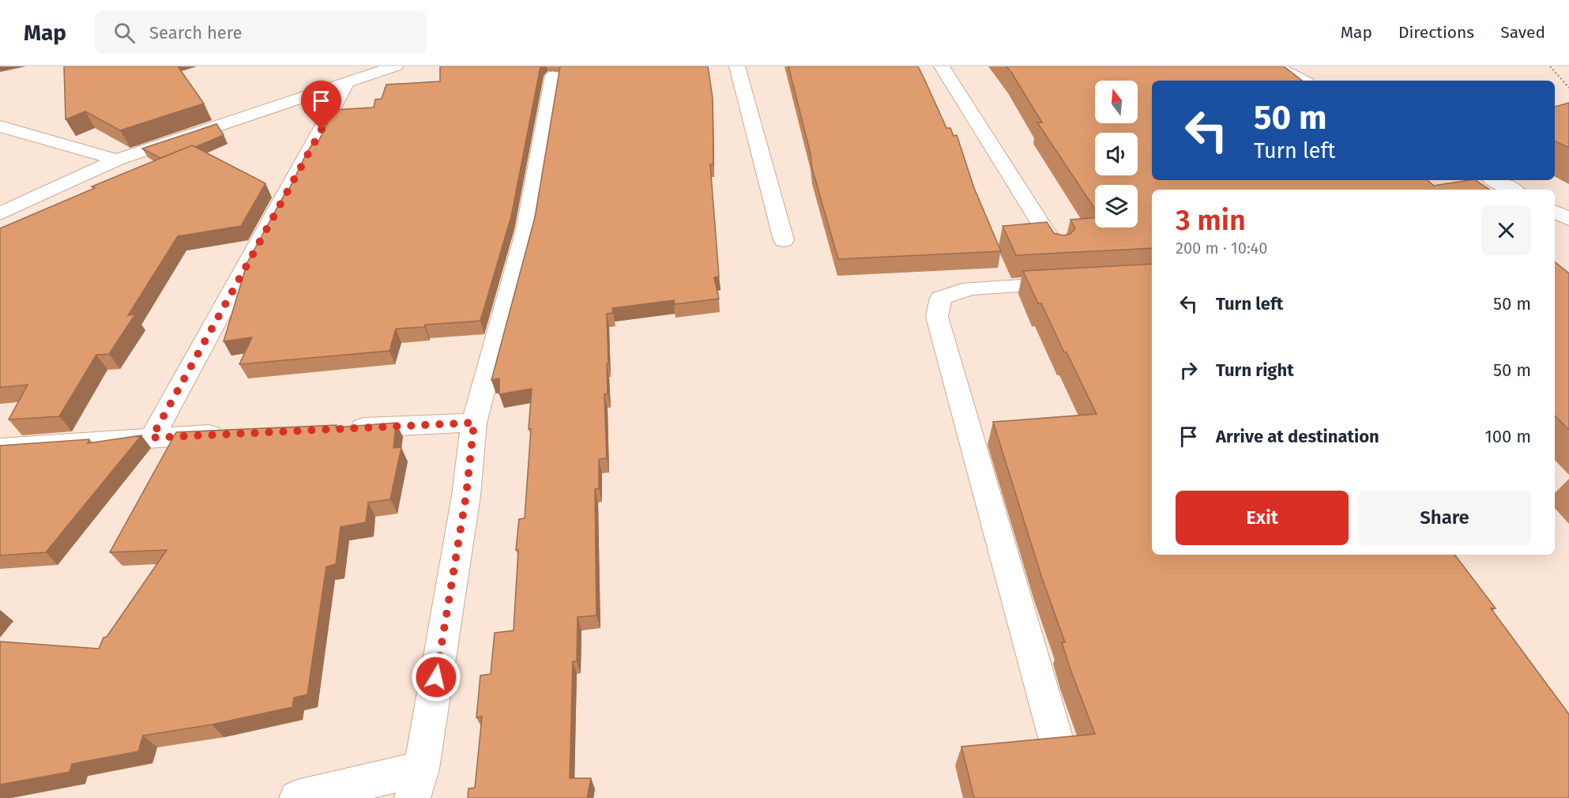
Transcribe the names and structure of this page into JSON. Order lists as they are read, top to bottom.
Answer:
{
  "north": "top",
  "page": {
    "header": "Map",
    "search": "Search here",
    "nav": ["Map", "Directions", "Saved"],
    "turn": ["50 m", "Turn left"],
    "heading": ["3 min", "200 m · 10:40"],
    "list": [
      {
        "name": "Turn left",
        "value": "50 m"
      },
      {
        "name": "Turn right",
        "value": "50 m"
      },
      {
        "name": "Arrive at destination",
        "value": "100 m"
      }
    ],
    "buttons": ["Exit", "Share"]
  }
}
